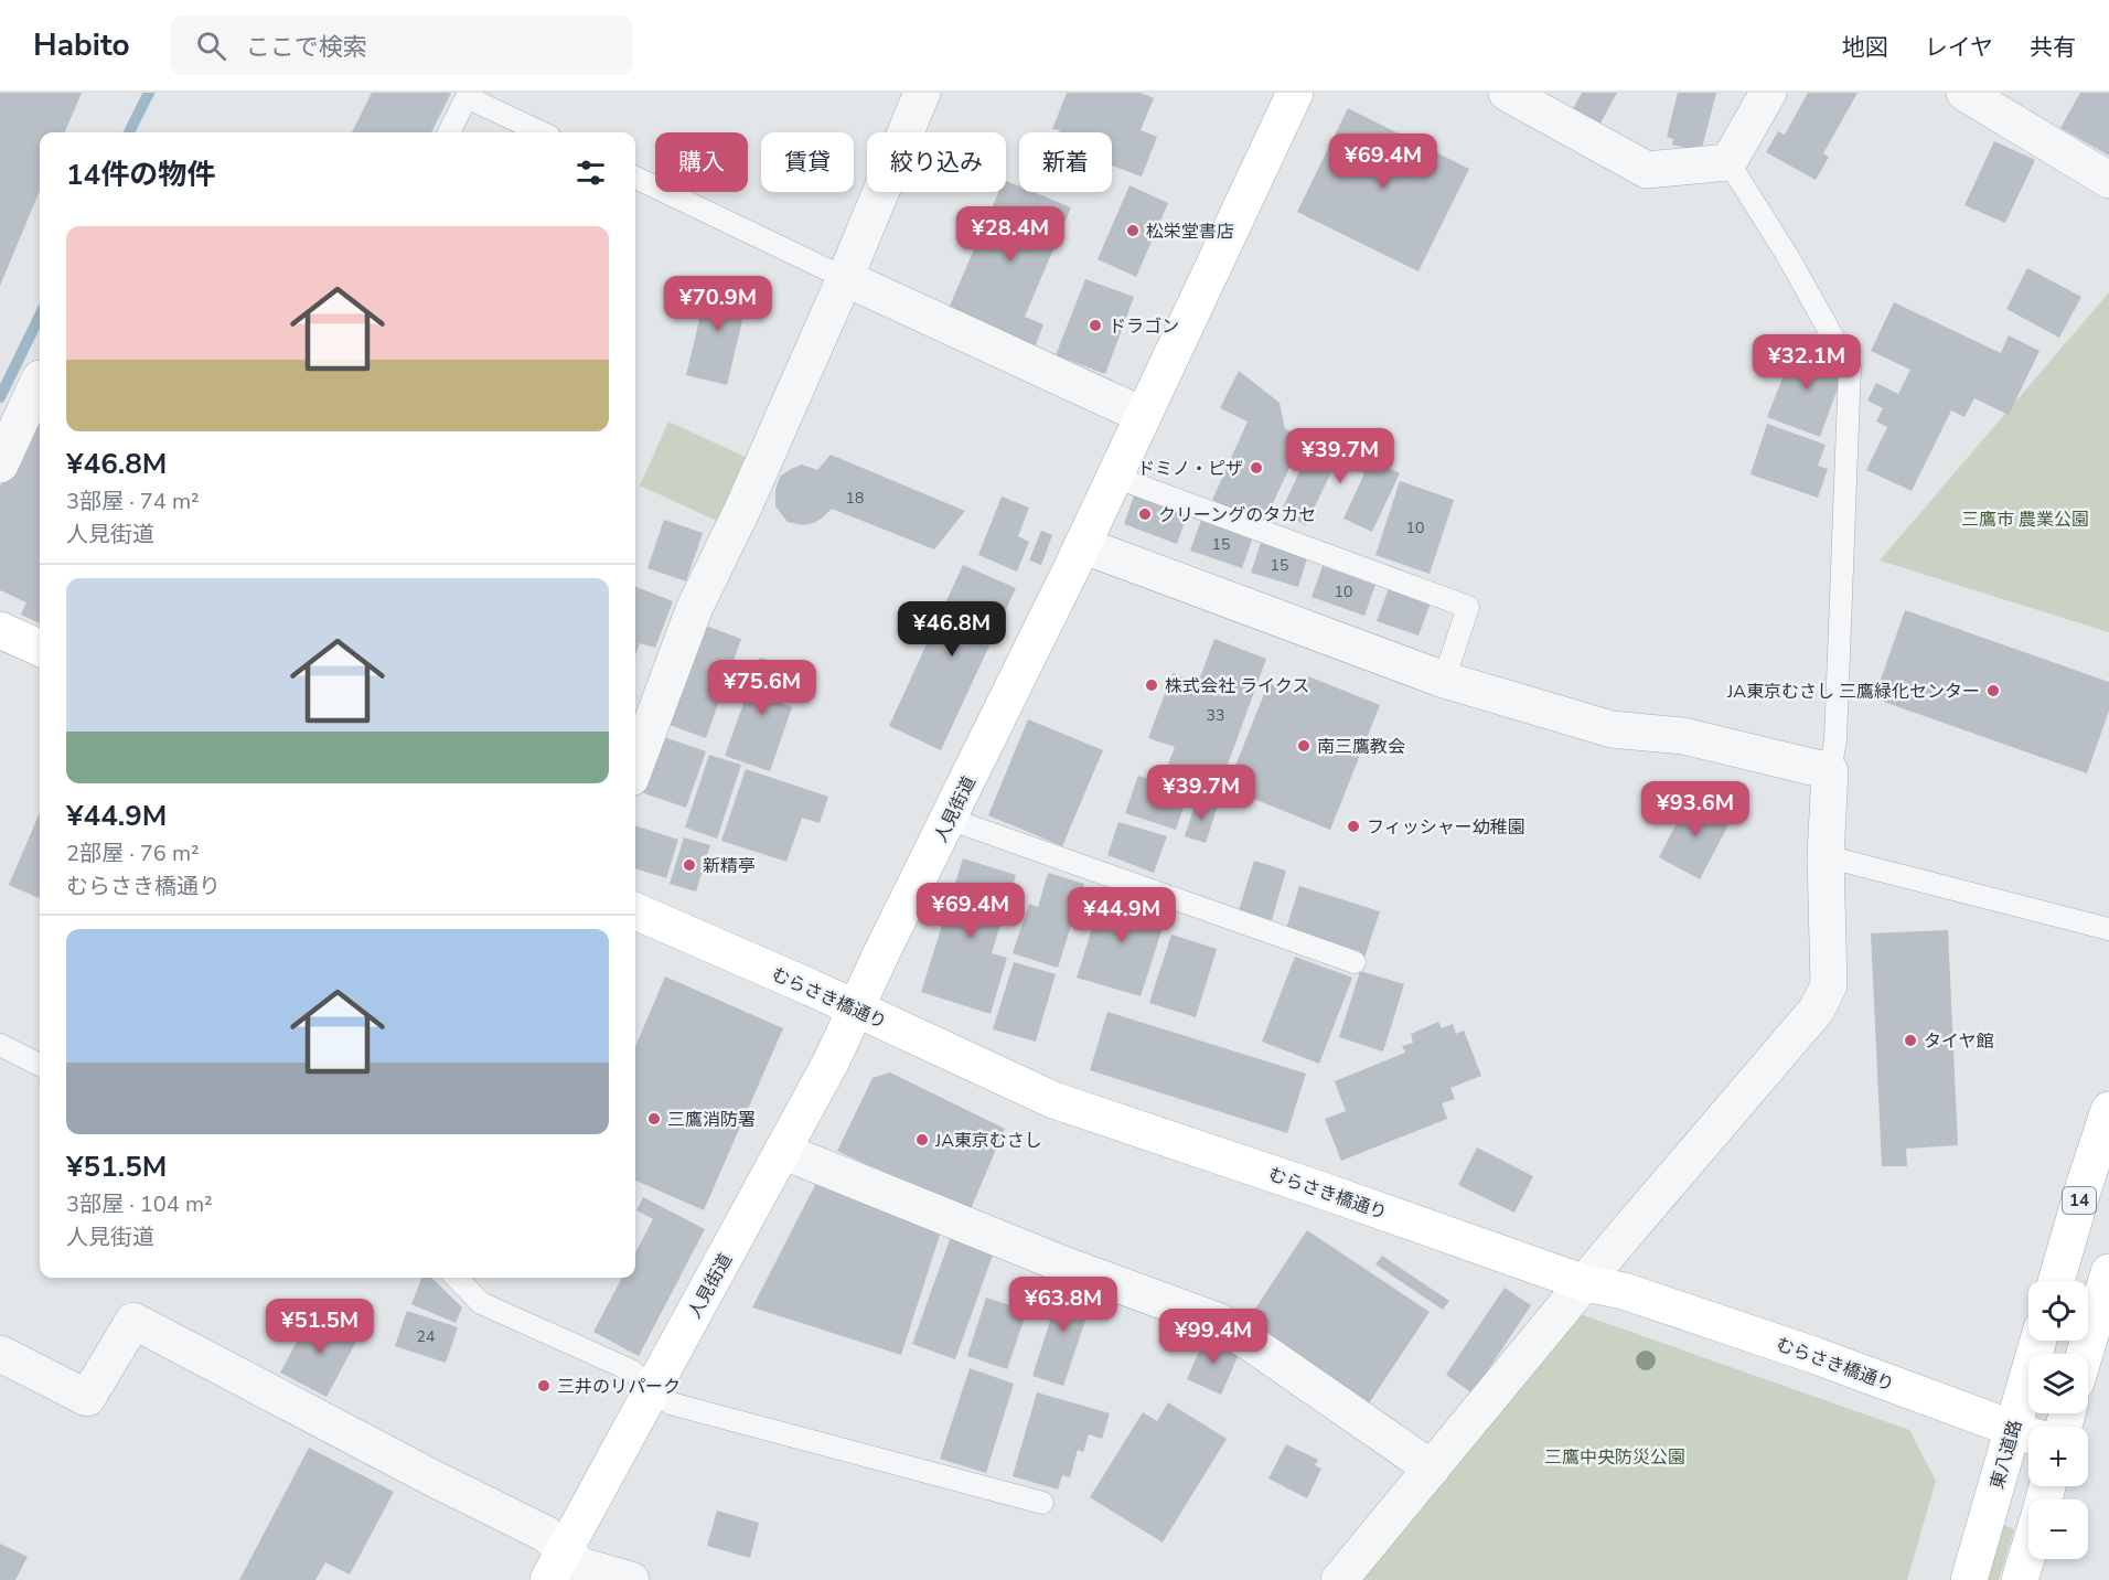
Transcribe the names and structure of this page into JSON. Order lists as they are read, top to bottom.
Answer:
{
  "streets": {
    "main road": [
      "人見街道",
      "むらさき橋通り",
      "14",
      "東八道路"
    ]
  },
  "crossings": [
    ["人見街道", "むらさき橋通り"],
    ["むらさき橋通り", "東八道路"]
  ],
  "parks": ["三鷹市 農業公園", "三鷹中央防災公園"],
  "places": [
    "松栄堂書店",
    "ドラゴン",
    "ドミノ・ピザ",
    "クリーングのタカセ",
    "株式会社 ライクス",
    "JA東京むさし 三鷹緑化センター",
    "南三鷹教会",
    "フィッシャー幼稚園",
    "新精亭",
    "タイヤ館",
    "三鷹消防署",
    "JA東京むさし",
    "三井のリパーク"
  ],
  "house_numbers": [
    "18",
    "10",
    "15",
    "15",
    "10",
    "33",
    "24"
  ],
  "page": {
    "header": "Habito",
    "search": "ここで検索",
    "nav": ["地図", "レイヤ", "共有"],
    "chip": [
      "購入",
      "賃貸",
      "絞り込み",
      "新着"
    ],
    "heading": "14件の物件",
    "price": [
      "¥69.4M",
      "¥28.4M",
      "¥70.9M",
      "¥32.1M",
      "¥39.7M",
      "¥46.8M",
      "¥75.6M",
      "¥39.7M",
      "¥93.6M",
      "¥69.4M",
      "¥44.9M",
      "¥63.8M",
      "¥51.5M",
      "¥99.4M"
    ],
    "list": [
      {
        "name": "¥46.8M",
        "note": "3部屋 · 74 m² · 人見街道"
      },
      {
        "name": "¥44.9M",
        "note": "2部屋 · 76 m² · むらさき橋通り"
      },
      {
        "name": "¥51.5M",
        "note": "3部屋 · 104 m² · 人見街道"
      }
    ],
    "map_buttons": ["+", "−"]
  }
}
